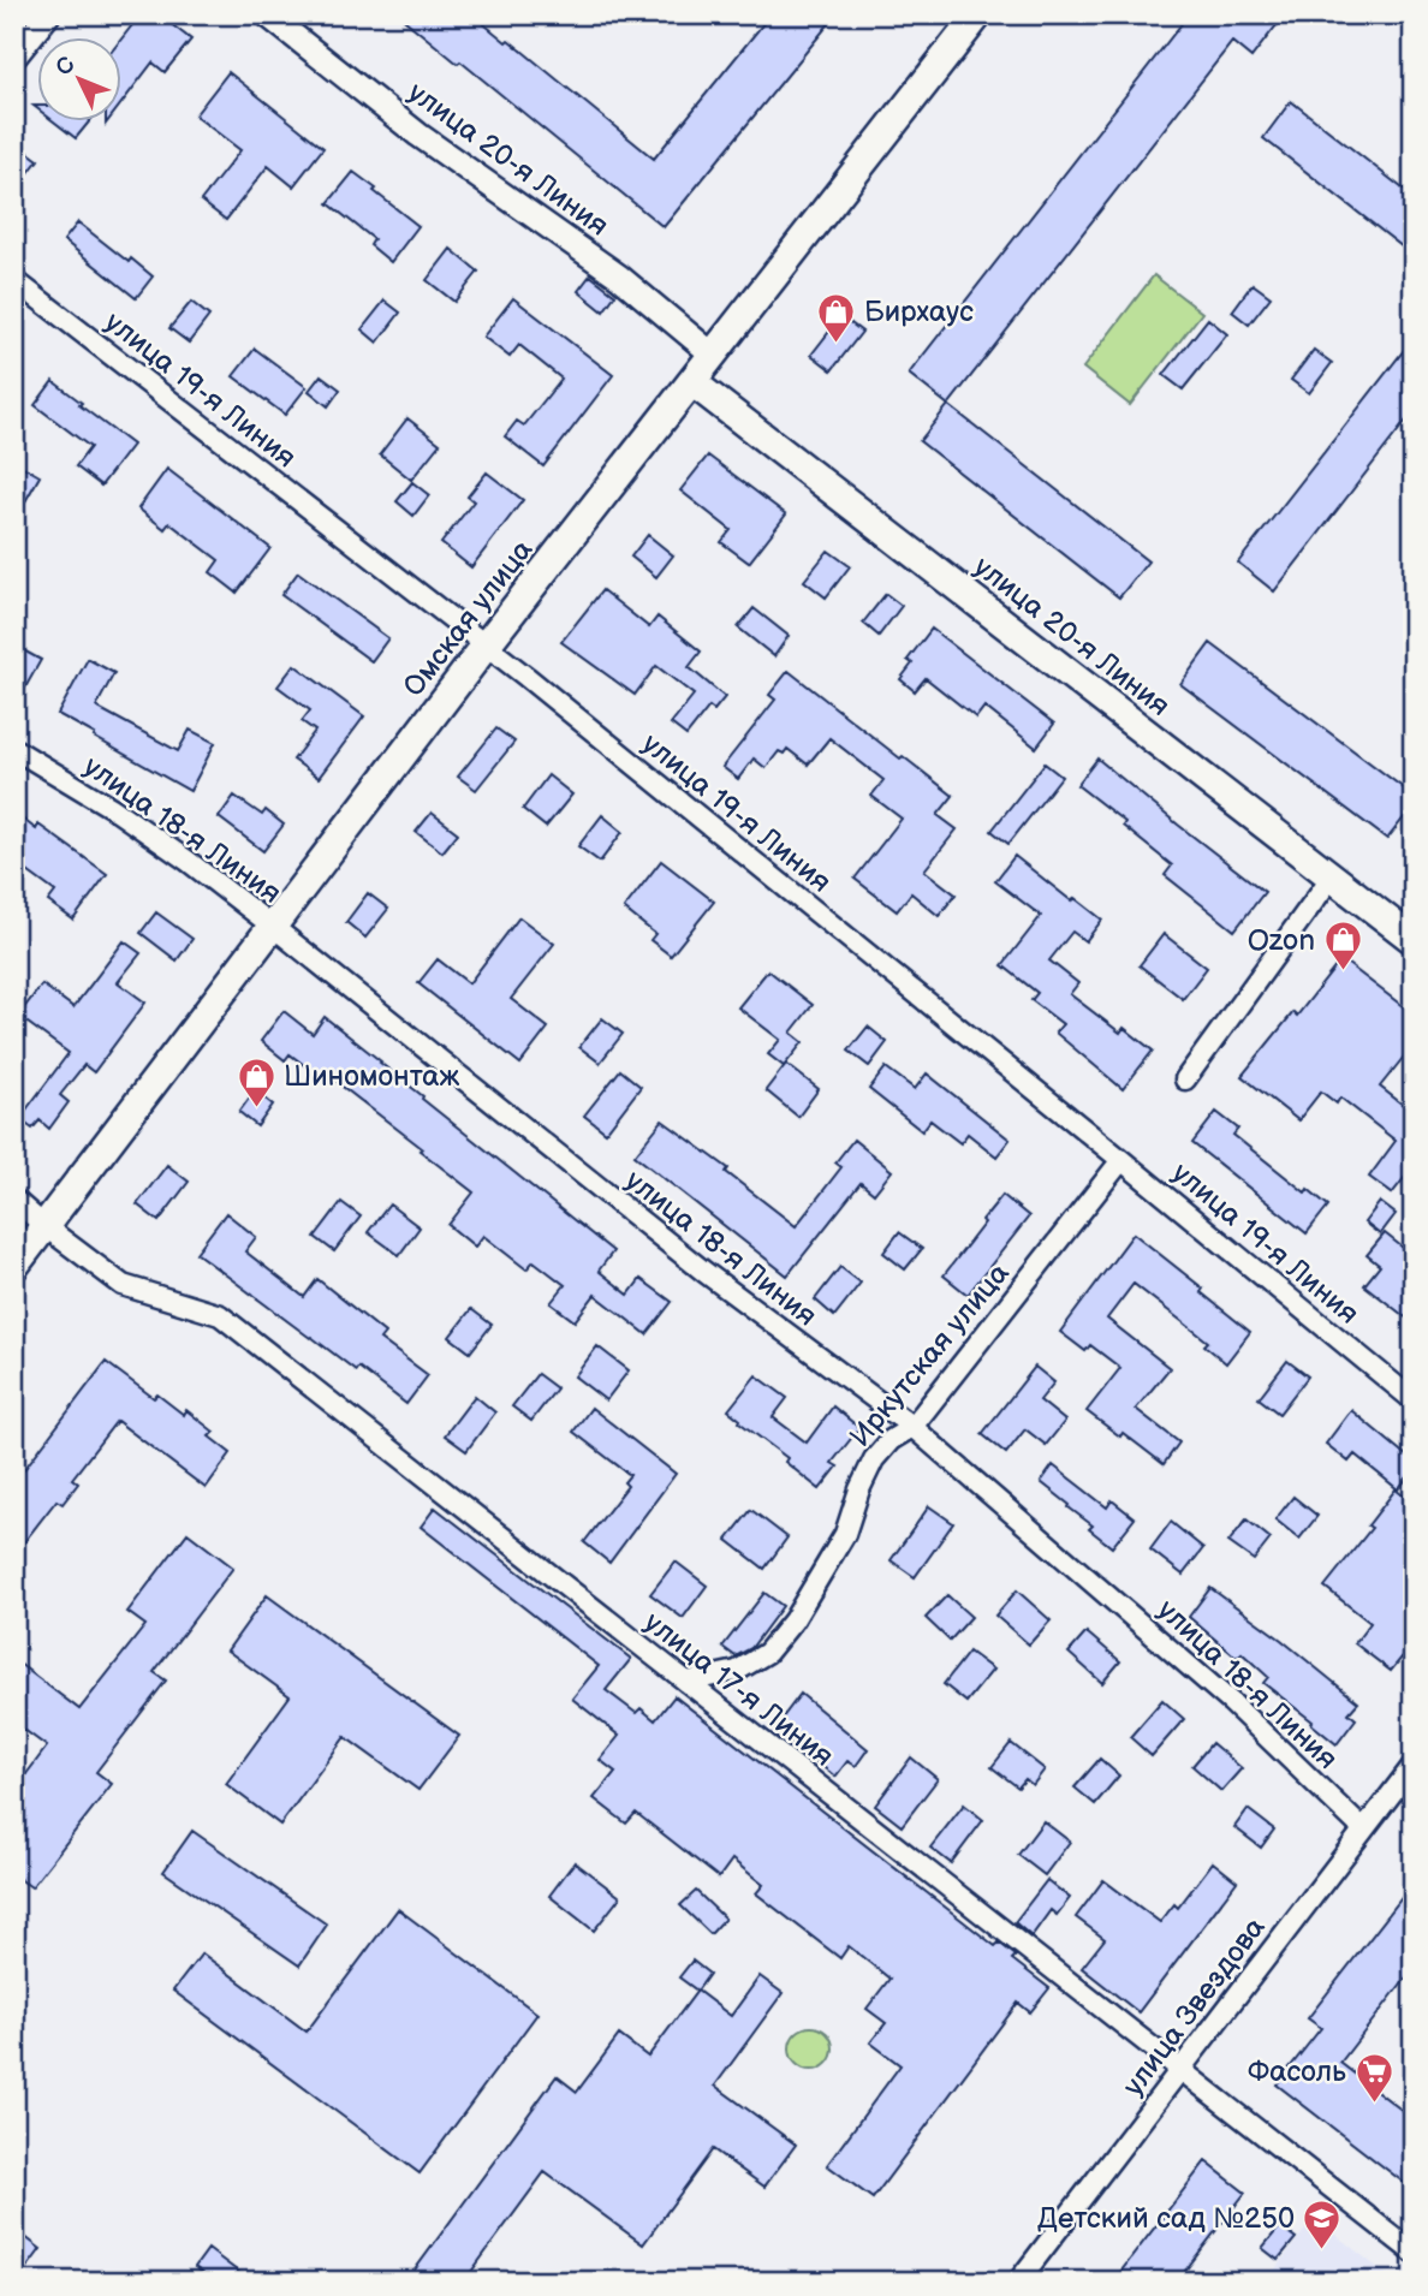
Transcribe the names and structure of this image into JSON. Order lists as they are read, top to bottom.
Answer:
{
  "streets": {
    "main road": ["улица 20-я Линия", "Омская улица"],
    "street": [
      "улица 19-я Линия",
      "улица 18-я Линия",
      "Иркутская улица",
      "улица 17-я Линия",
      "улица Звездова"
    ]
  },
  "crossings": [
    ["улица 20-я Линия", "Омская улица"],
    ["улица 19-я Линия", "Омская улица"],
    ["улица 19-я Линия", "Иркутская улица"],
    ["Омская улица", "улица 18-я Линия"],
    ["Омская улица", "улица 17-я Линия"],
    ["улица 18-я Линия", "Иркутская улица"],
    ["улица 18-я Линия", "улица Звездова"],
    ["Иркутская улица", "улица 17-я Линия"],
    ["улица 17-я Линия", "улица Звездова"]
  ],
  "places": {
    "shop": ["Бирхаус", "Ozon", "Шиномонтаж"],
    "supermarket": ["Фасоль"],
    "school or university": ["Детский сад №250"]
  },
  "north": "top left"
}
